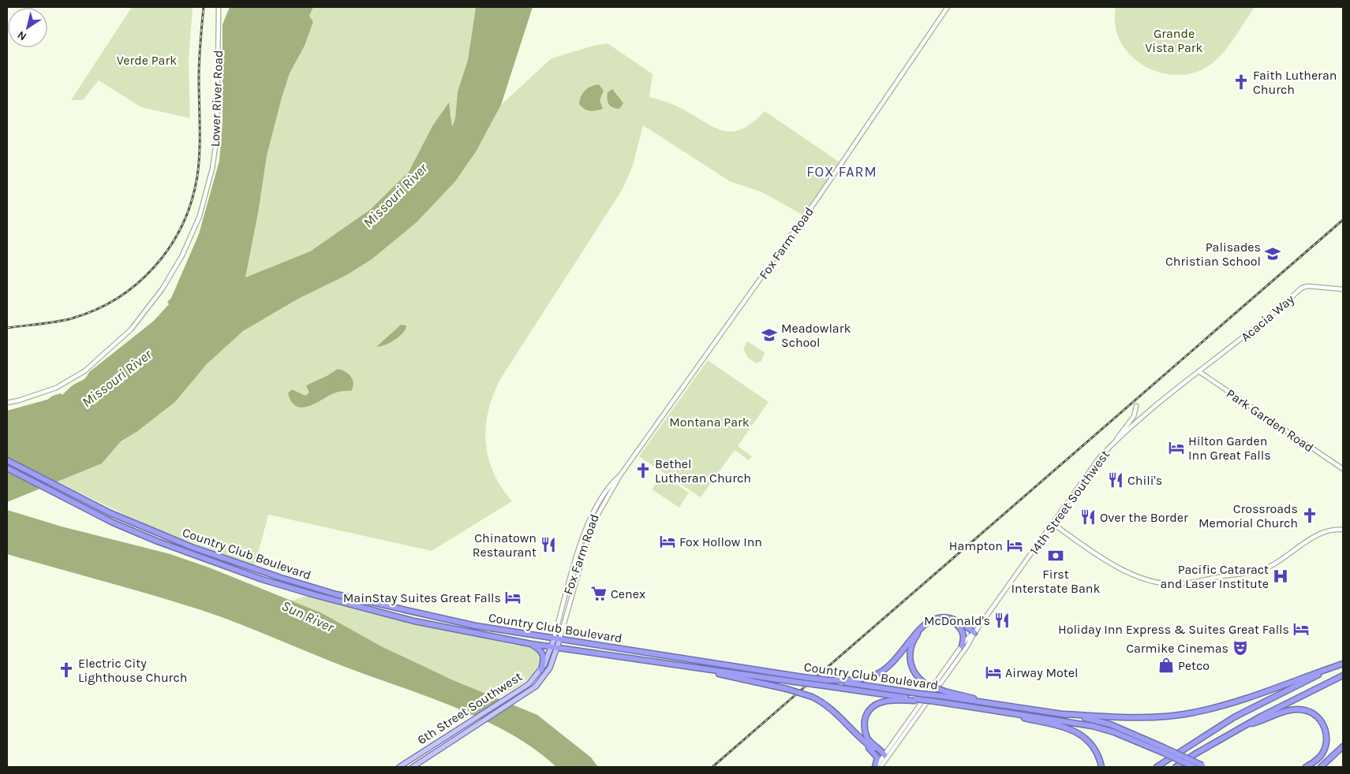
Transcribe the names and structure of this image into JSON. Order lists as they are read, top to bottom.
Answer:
{
  "streets": {
    "highway": ["Country Club Boulevard"],
    "main road": ["6th Street Southwest"],
    "street": [
      "Lower River Road",
      "Fox Farm Road",
      "Acacia Way",
      "Park Garden Road",
      "14th Street Southwest"
    ]
  },
  "crossings": [
    ["Fox Farm Road", "Country Club Boulevard"],
    ["Fox Farm Road", "6th Street Southwest"],
    ["Acacia Way", "Park Garden Road"],
    ["Acacia Way", "14th Street Southwest"],
    ["Park Garden Road", "14th Street Southwest"],
    ["Country Club Boulevard", "6th Street Southwest"]
  ],
  "districts": ["FOX FARM"],
  "water": ["Missouri River", "Sun River"],
  "parks": ["Grande Vista Park", "Verde Park", "Montana Park"],
  "places": {
    "church": [
      "Faith Lutheran Church",
      "Bethel Lutheran Church",
      "Crossroads Memorial Church",
      "Electric City Lighthouse Church"
    ],
    "school or university": ["Palisades Christian School", "Meadowlark School"],
    "hotel": [
      "Hilton Garden Inn Great Falls",
      "Fox Hollow Inn",
      "Hampton",
      "MainStay Suites Great Falls",
      "Holiday Inn Express & Suites Great Falls",
      "Airway Motel"
    ],
    "restaurant": [
      "Chili's",
      "Over the Border",
      "Chinatown Restaurant",
      "McDonald's"
    ],
    "bank": ["First Interstate Bank"],
    "hospital": ["Pacific Cataract and Laser Institute"],
    "supermarket": ["Cenex"],
    "theatre": ["Carmike Cinemas"],
    "shop": ["Petco"]
  },
  "north": "bottom left"
}
